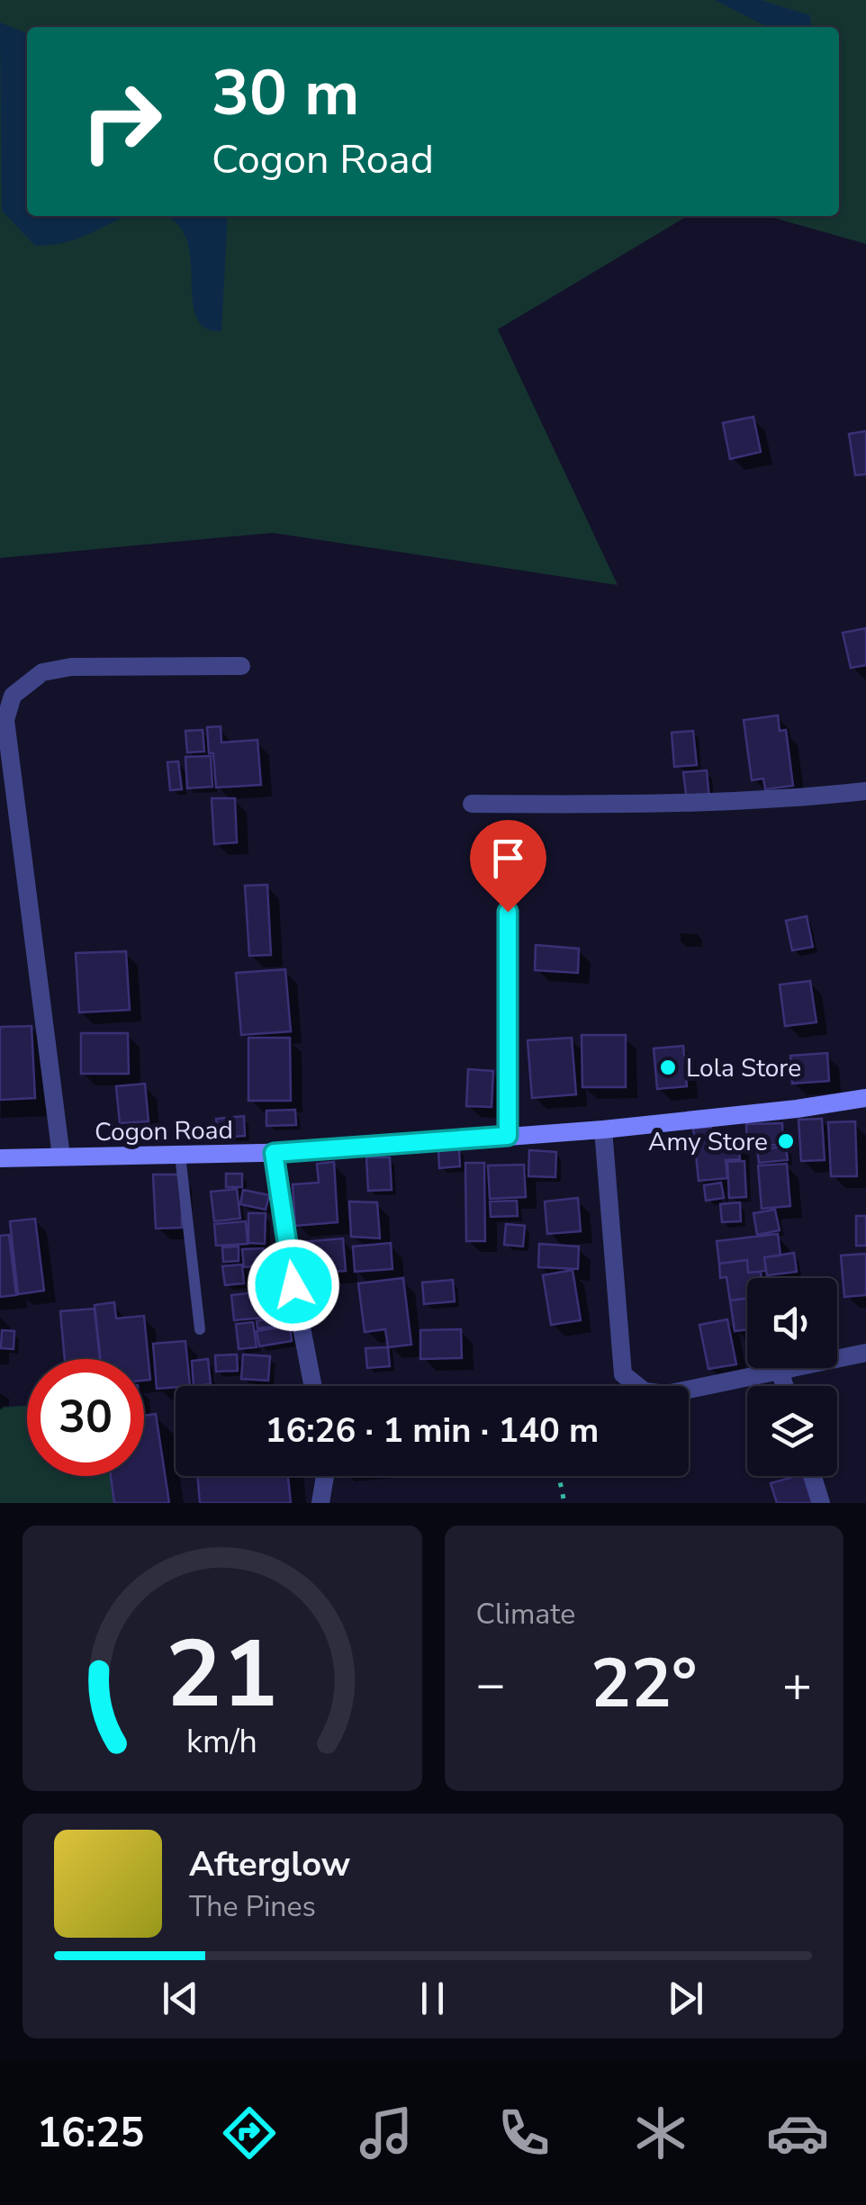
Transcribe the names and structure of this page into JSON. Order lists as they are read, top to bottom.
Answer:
{
  "streets": {
    "street": ["Cogon Road"]
  },
  "places": ["Lola Store", "Amy Store"],
  "page": {
    "turn": ["30 m", "Cogon Road"],
    "limit": "30",
    "trip": "16:26 · 1 min · 140 m",
    "tile": "Climate",
    "heat": ["−", "22°", "+"],
    "song": ["Afterglow", "The Pines"],
    "tabs": "16:25",
    "gauge": ["21", "km/h"]
  }
}
